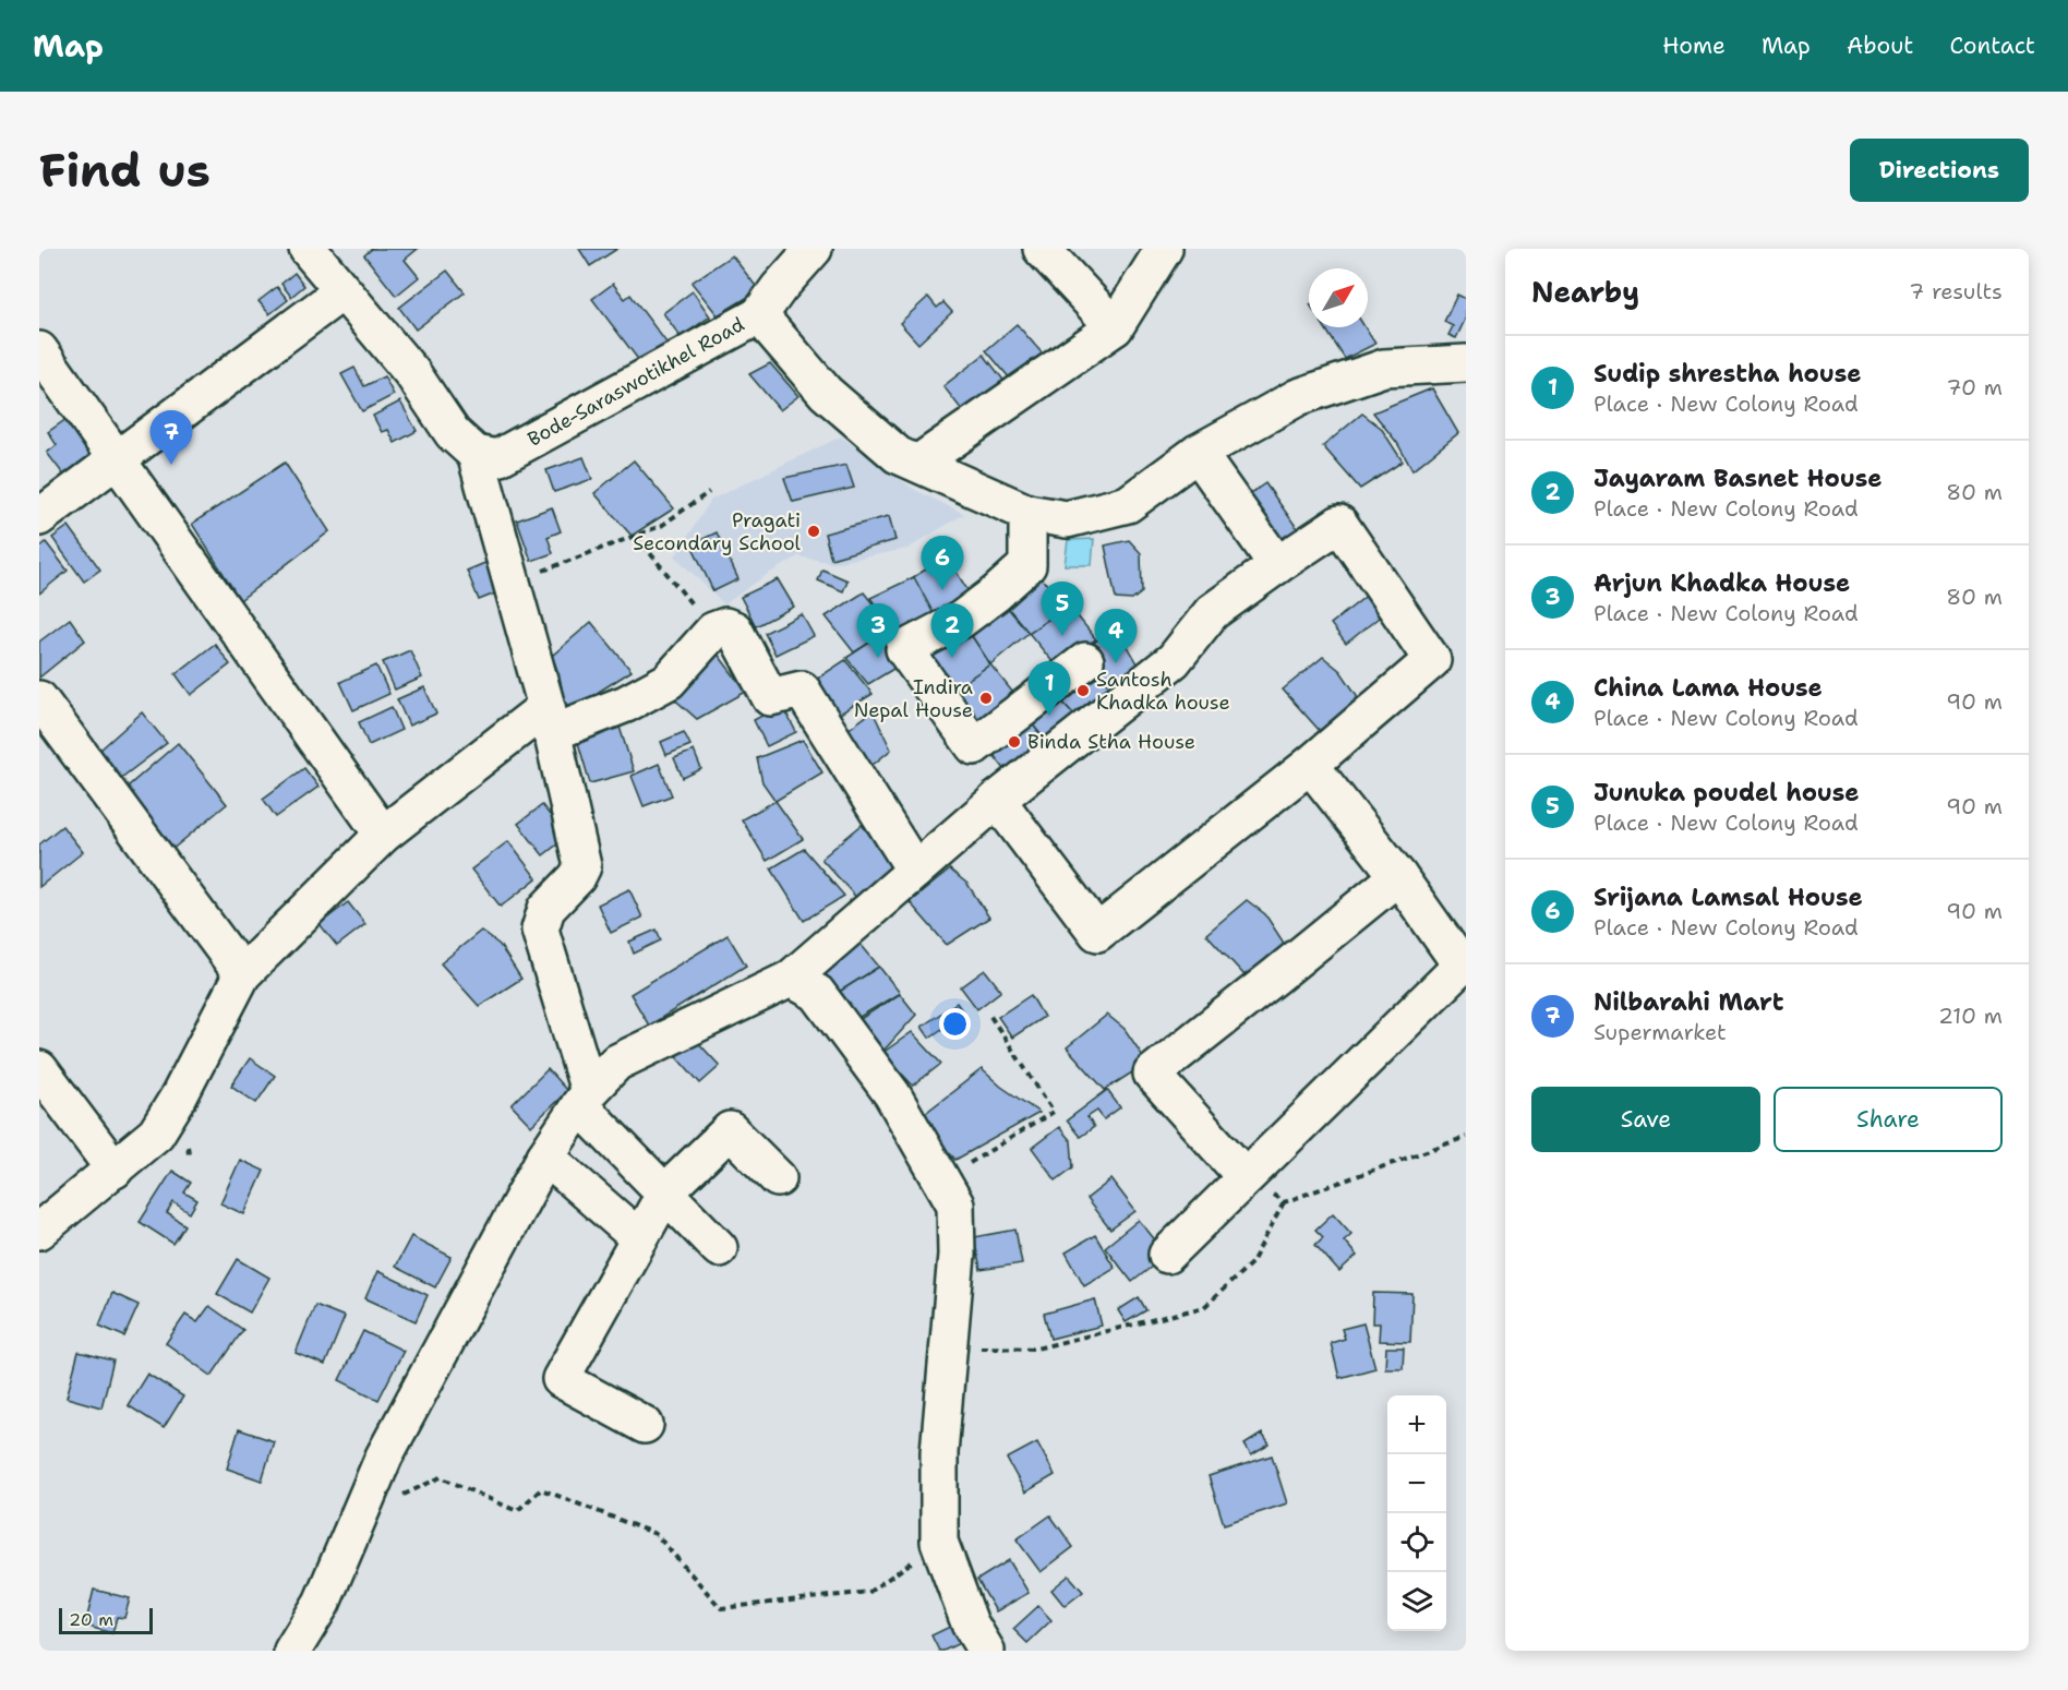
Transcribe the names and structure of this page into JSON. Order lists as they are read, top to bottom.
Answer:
{
  "streets": {
    "street": ["Bode-Saraswotikhel Road"]
  },
  "places": [
    "Pragati Secondary School",
    "Santosh Khadka house",
    "Indira Nepal House",
    "Binda Stha House"
  ],
  "scale_bar": "20 m",
  "north": "top right",
  "page": {
    "header": "Map",
    "nav": [
      "Home",
      "Map",
      "About",
      "Contact"
    ],
    "buttons": [
      "Directions",
      ["Save", "Share"]
    ],
    "title": "Find us",
    "heading": ["Nearby", "7 results"],
    "list": [
      {
        "mark": "1",
        "name": "Sudip shrestha house",
        "note": "Place · New Colony Road",
        "value": "70 m"
      },
      {
        "mark": "2",
        "name": "Jayaram Basnet House",
        "note": "Place · New Colony Road",
        "value": "80 m"
      },
      {
        "mark": "3",
        "name": "Arjun Khadka House",
        "note": "Place · New Colony Road",
        "value": "80 m"
      },
      {
        "mark": "4",
        "name": "China Lama House",
        "note": "Place · New Colony Road",
        "value": "90 m"
      },
      {
        "mark": "5",
        "name": "Junuka poudel house",
        "note": "Place · New Colony Road",
        "value": "90 m"
      },
      {
        "mark": "6",
        "name": "Srijana Lamsal House",
        "note": "Place · New Colony Road",
        "value": "90 m"
      },
      {
        "mark": "7",
        "name": "Nilbarahi Mart",
        "note": "Supermarket",
        "value": "210 m"
      }
    ],
    "pins": [
      "7",
      "6",
      "5",
      "2",
      "3",
      "4",
      "1"
    ],
    "map_buttons": ["+", "−"],
    "scale": "20 m"
  }
}
